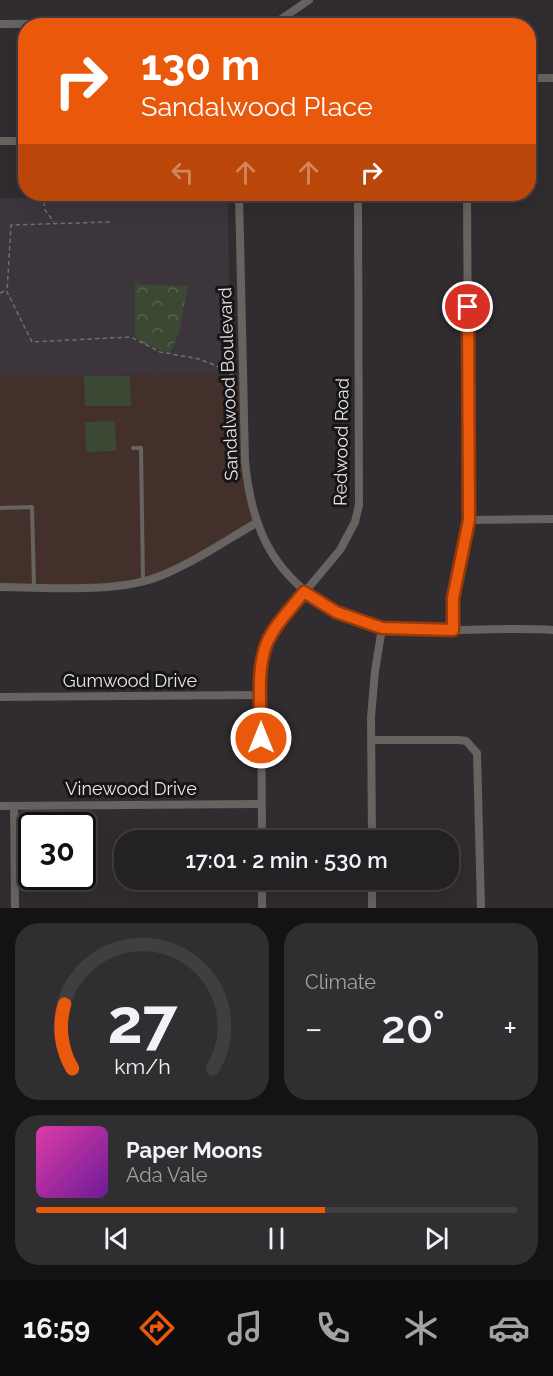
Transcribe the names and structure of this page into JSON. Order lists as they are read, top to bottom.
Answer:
{
  "streets": {
    "street": [
      "Sandalwood Boulevard",
      "Redwood Road",
      "Gumwood Drive",
      "Vinewood Drive"
    ]
  },
  "crossings": [
    ["Sandalwood Boulevard", "Redwood Road"],
    ["Redwood Road", "Gumwood Drive"],
    ["Redwood Road", "Vinewood Drive"]
  ],
  "page": {
    "turn": ["130 m", "Sandalwood Place"],
    "limit": "30",
    "trip": "17:01 · 2 min · 530 m",
    "tile": "Climate",
    "heat": ["−", "20°", "+"],
    "song": ["Paper Moons", "Ada Vale"],
    "tabs": "16:59",
    "gauge": ["27", "km/h"]
  }
}
